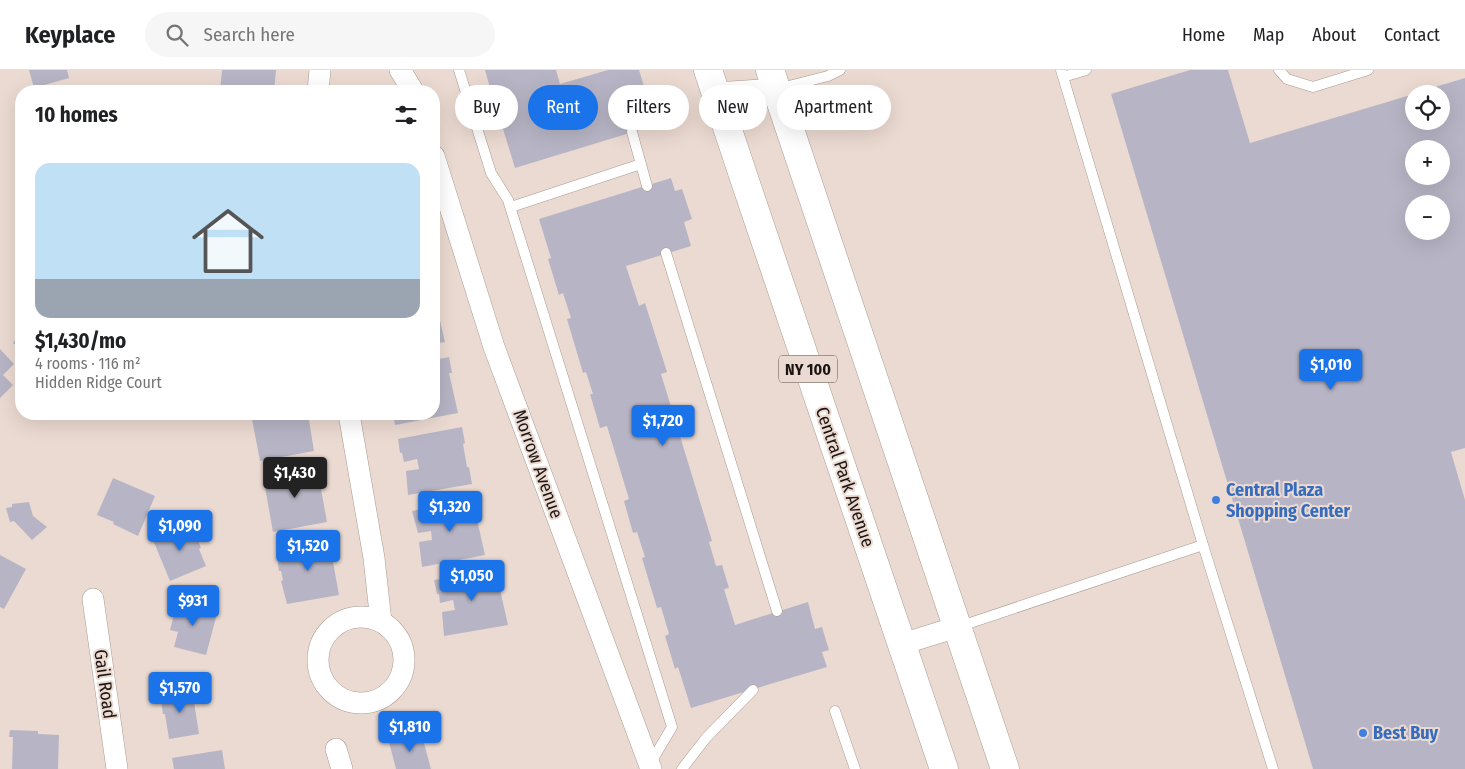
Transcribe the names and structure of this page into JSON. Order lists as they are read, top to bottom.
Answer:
{
  "streets": {
    "main road": ["NY 100", "Central Park Avenue"],
    "street": ["Morrow Avenue", "Gail Road"]
  },
  "places": ["Central Plaza Shopping Center", "Best Buy"],
  "page": {
    "header": "Keyplace",
    "search": "Search here",
    "nav": [
      "Home",
      "Map",
      "About",
      "Contact"
    ],
    "map_buttons": ["+", "−"],
    "chip": [
      "Buy",
      "Rent",
      "Filters",
      "New",
      "Apartment"
    ],
    "heading": "10 homes",
    "list": [
      {
        "name": "$1,430/mo",
        "note": "4 rooms · 116 m² · Hidden Ridge Court"
      }
    ],
    "price": [
      "$1,010",
      "$1,720",
      "$1,430",
      "$1,320",
      "$1,090",
      "$1,520",
      "$1,050",
      "$931",
      "$1,570",
      "$1,810"
    ]
  }
}
